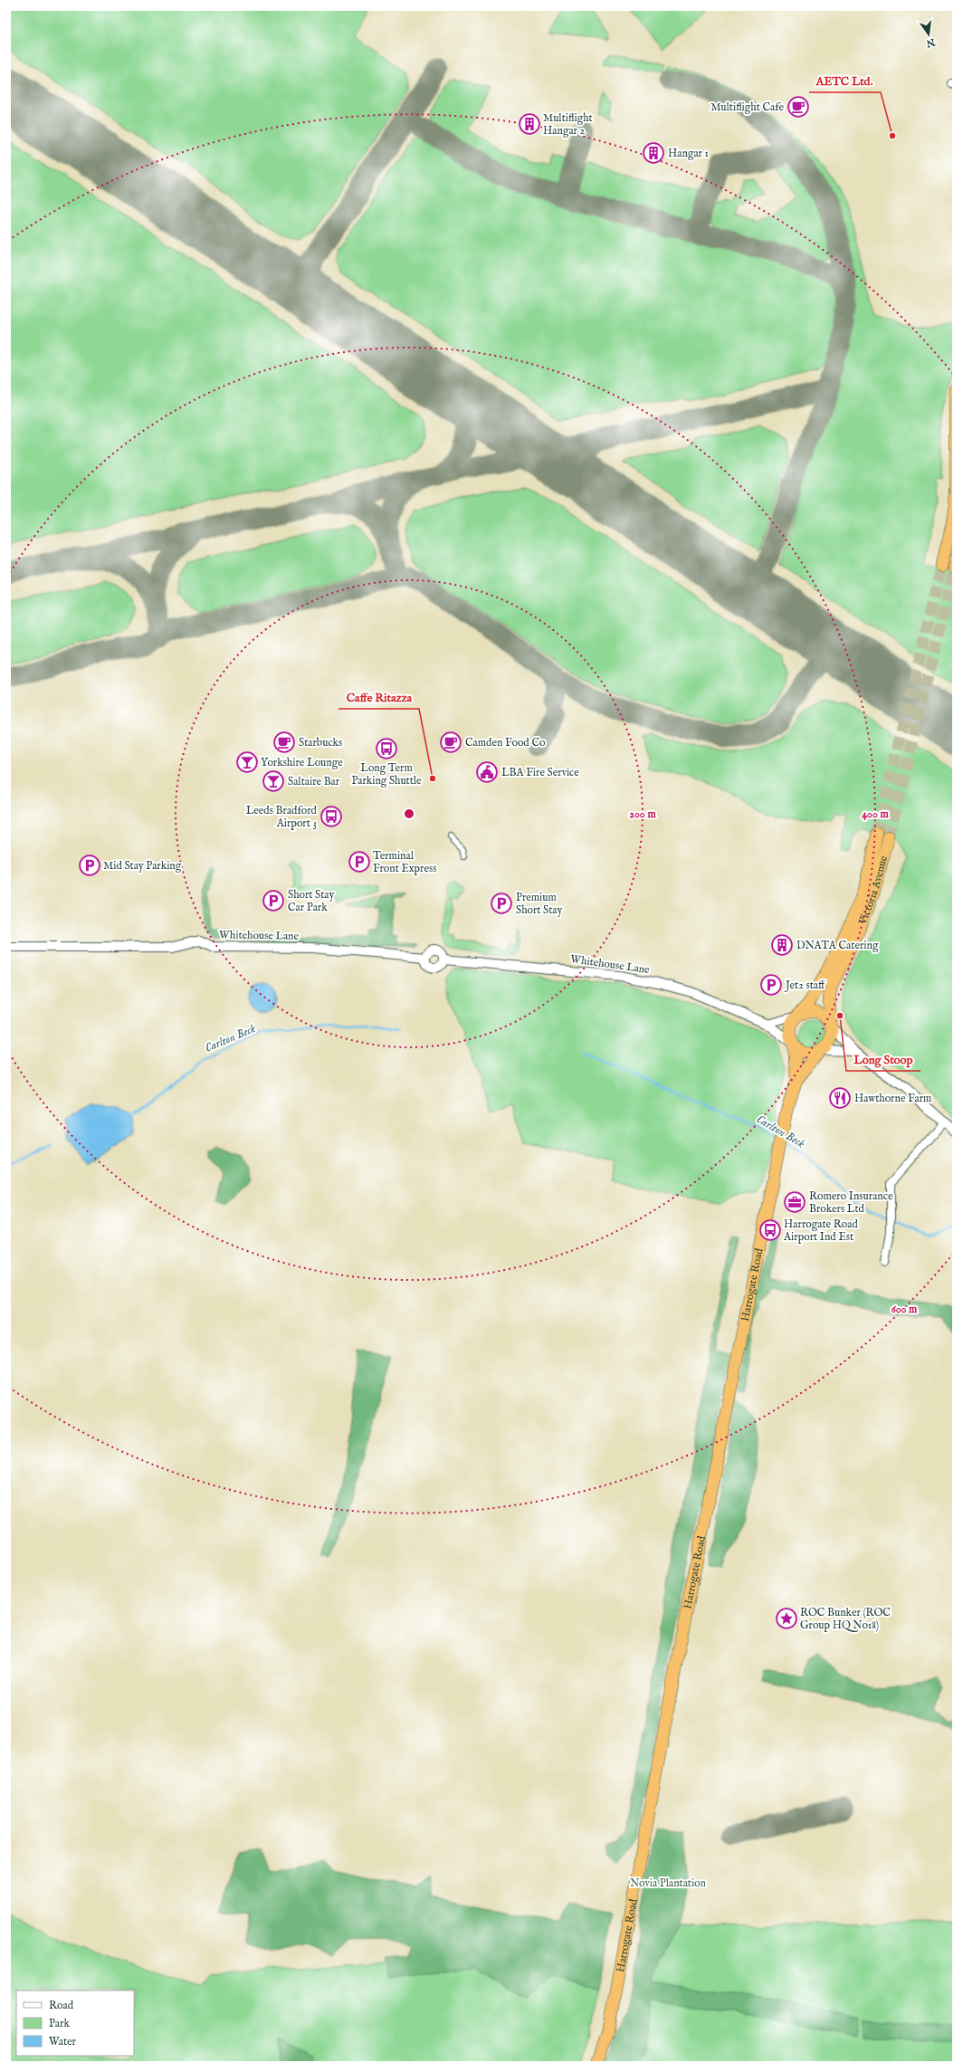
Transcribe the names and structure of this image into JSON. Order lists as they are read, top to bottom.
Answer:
{
  "streets": {
    "highway": ["Victoria Avenue", "Harrogate Road"],
    "street": ["Whitehouse Lane"]
  },
  "crossings": [
    ["Victoria Avenue", "Whitehouse Lane"],
    ["Victoria Avenue", "Harrogate Road"],
    ["Whitehouse Lane", "Harrogate Road"]
  ],
  "water": ["Carlton Beck"],
  "parks": ["Novia Plantation"],
  "places": {
    "cafe": ["Multiflight Cafe", "Starbucks", "Camden Food Co"],
    "building": ["Multiflight Hangar 2", "Hangar 1", "DNATA Catering"],
    "other": ["AETC Ltd.", "Caffe Ritazza", "Long Stoop"],
    "bus stop": ["Long Term Parking Shuttle", "Leeds Bradford Airport 3", "Harrogate Road Airport Ind Est"],
    "bar": ["Yorkshire Lounge", "Saltaire Bar"],
    "public building": ["LBA Fire Service"],
    "parking": [
      "Terminal Front Express",
      "Mid Stay Parking",
      "Short Stay Car Park",
      "Premium Short Stay",
      "Jet2 staff"
    ],
    "restaurant": ["Hawthorne Farm"],
    "office": ["Romero Insurance Brokers Ltd"],
    "place": ["ROC Bunker (ROC Group HQ No18)"]
  },
  "legend": ["Road", "Park", "Water"],
  "north": "bottom",
  "rings": ["200 m", "400 m", "600 m"]
}
